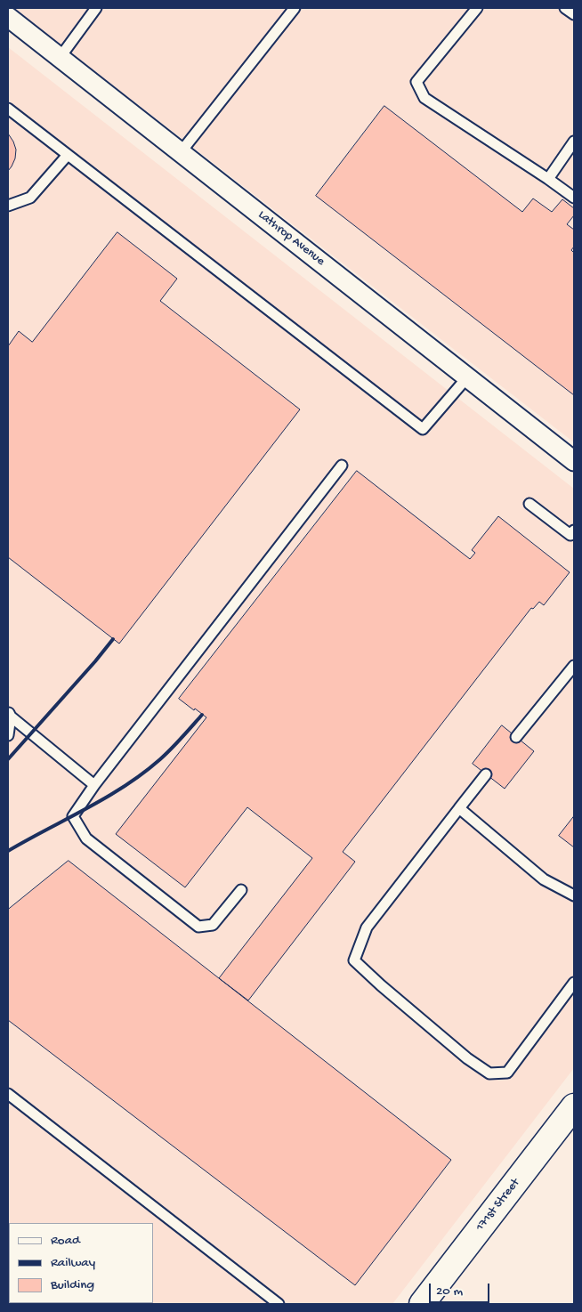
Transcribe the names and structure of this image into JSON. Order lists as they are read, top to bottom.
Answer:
{
  "streets": {
    "street": ["Lathrop Avenue", "171st Street"]
  },
  "legend": ["Road", "Railway", "Building"],
  "scale_bar": "20 m"
}
